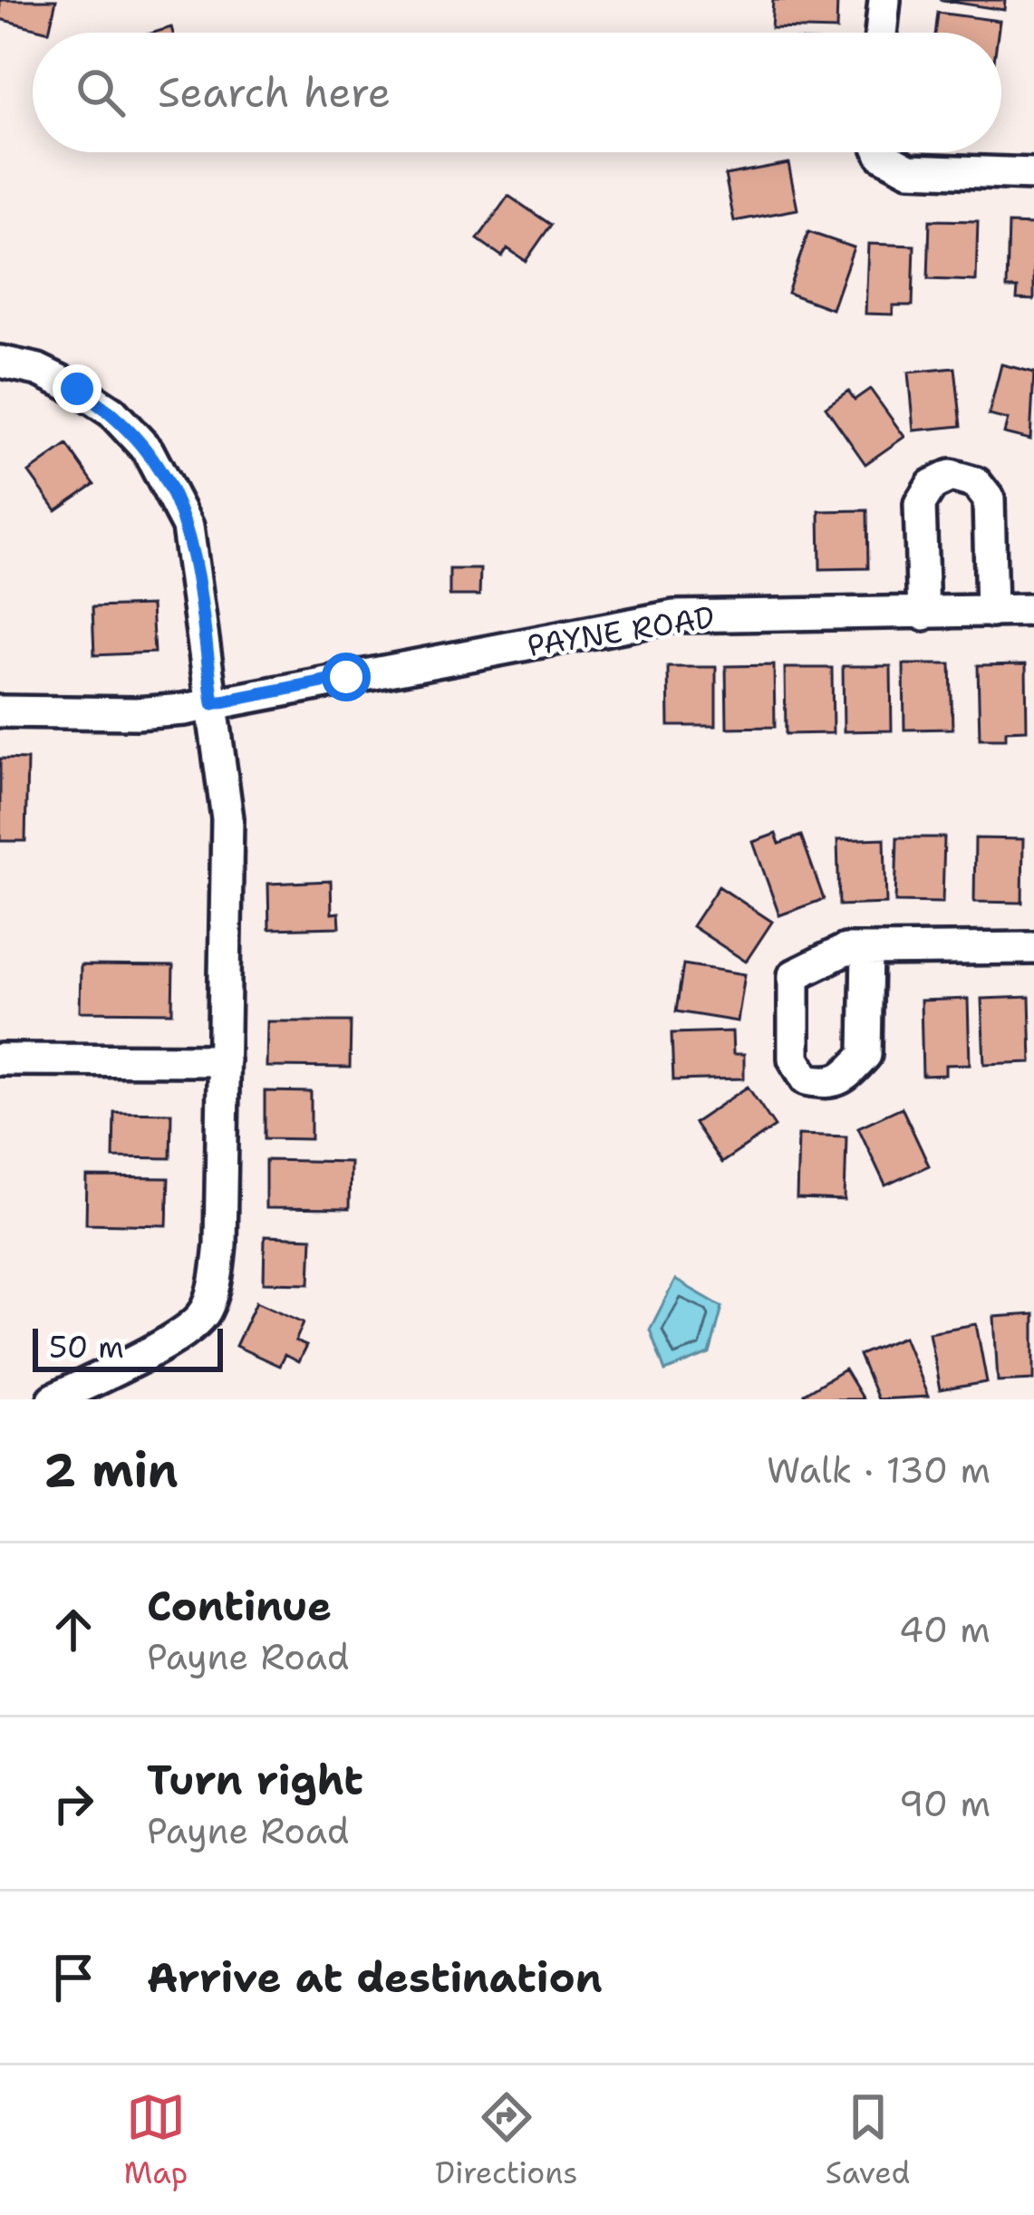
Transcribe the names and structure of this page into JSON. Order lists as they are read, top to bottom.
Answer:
{
  "streets": {
    "street": ["PAYNE ROAD"]
  },
  "scale_bar": "50 m",
  "page": {
    "search": "Search here",
    "scale": "50 m",
    "heading": ["2 min", "Walk · 130 m"],
    "list": [
      ["Continue", "Payne Road", "40 m"],
      ["Turn right", "Payne Road", "90 m"],
      "Arrive at destination"
    ],
    "nav": ["Map", "Directions", "Saved"]
  }
}
